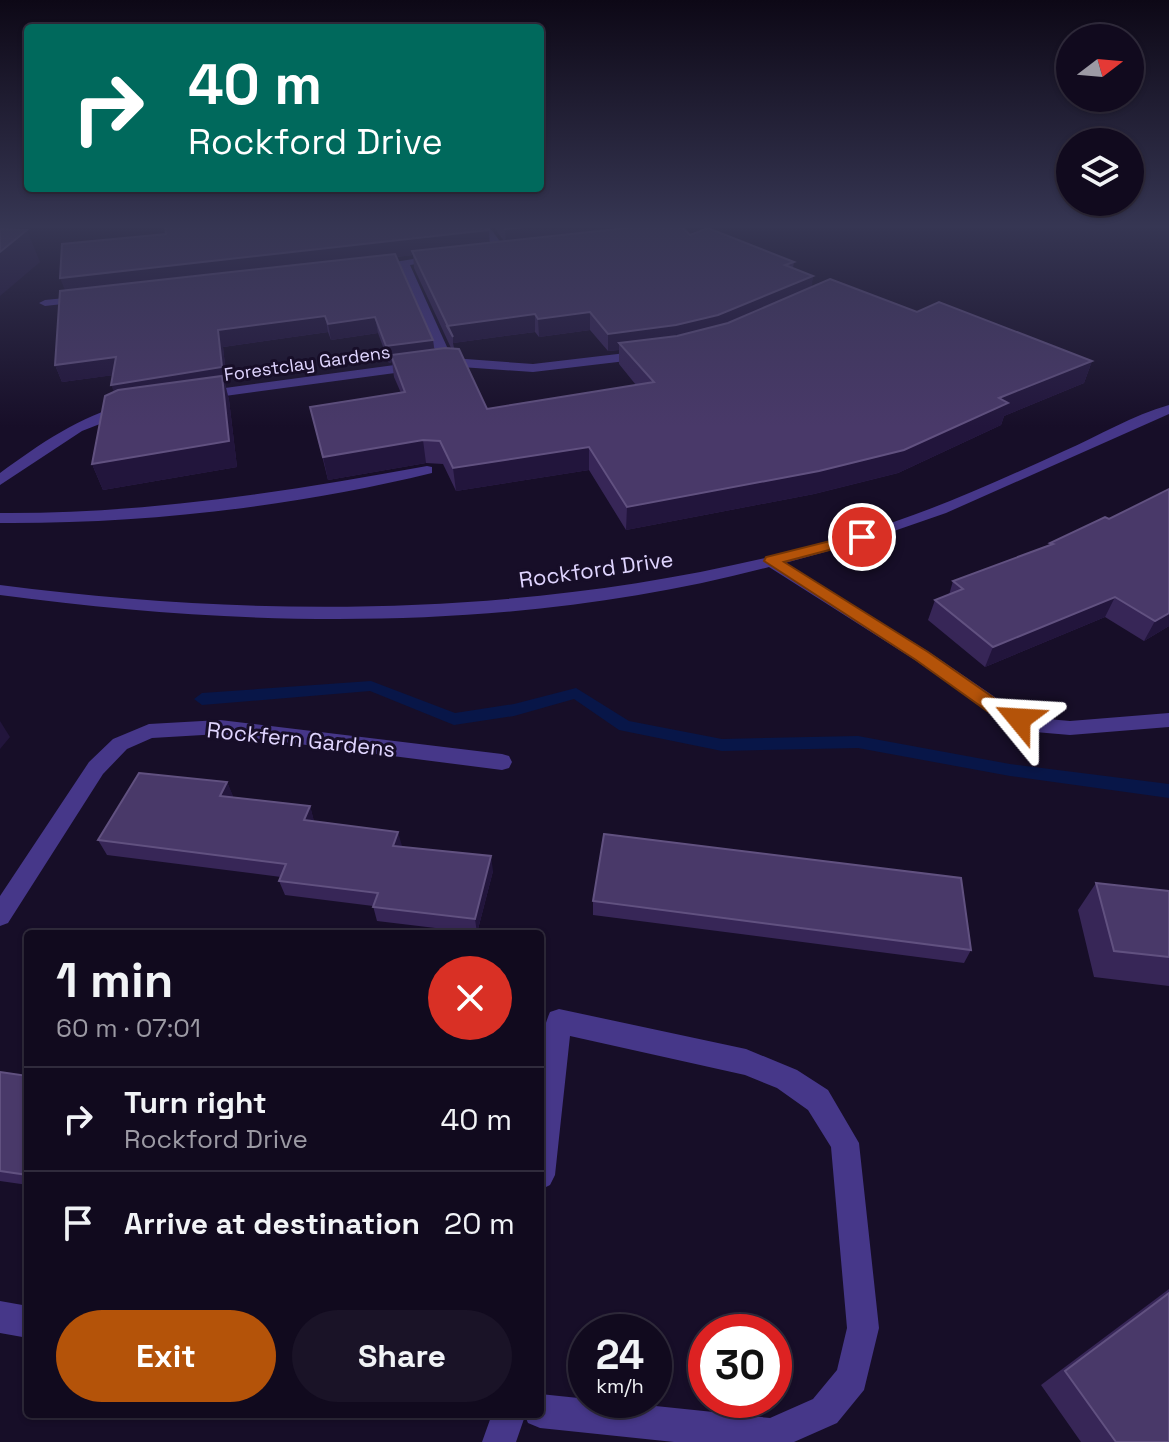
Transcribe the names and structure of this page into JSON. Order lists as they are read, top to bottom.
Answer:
{
  "streets": {
    "street": ["Forestclay Gardens", "Rockford Drive", "Rockfern Gardens"]
  },
  "north": "right",
  "page": {
    "turn": ["40 m", "Rockford Drive"],
    "heading": ["1 min", "60 m · 07:01"],
    "list": [
      {
        "name": "Turn right",
        "note": "Rockford Drive",
        "value": "40 m"
      },
      {
        "name": "Arrive at destination",
        "value": "20 m"
      }
    ],
    "buttons": ["Exit", "Share"],
    "speed": "24 km/h",
    "limit": "30"
  }
}
